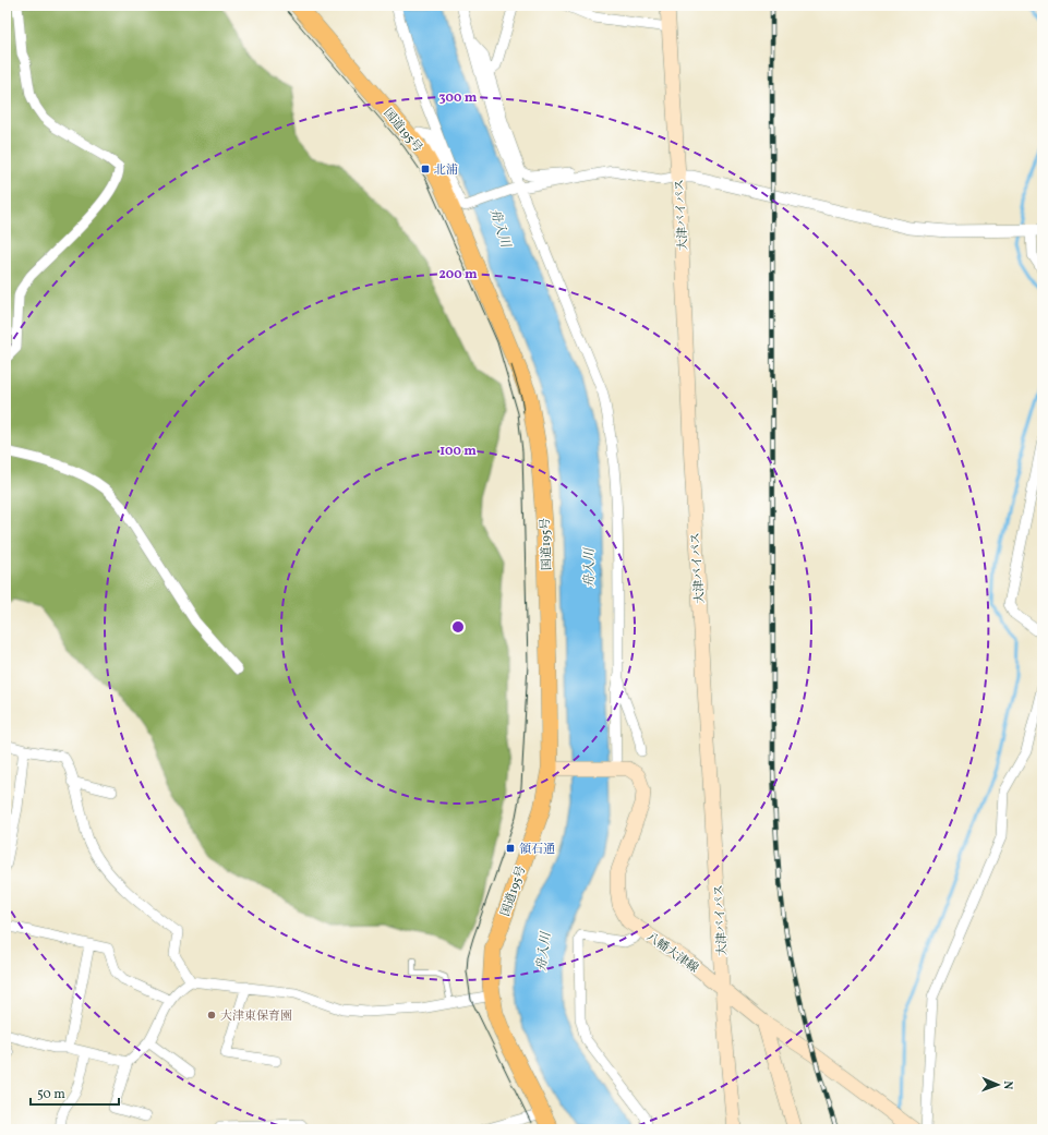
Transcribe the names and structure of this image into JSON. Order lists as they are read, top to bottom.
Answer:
{
  "streets": {
    "highway": ["国道195号"],
    "main road": ["大津バイパス", "八幡大津線"]
  },
  "crossings": [
    ["国道195号", "八幡大津線"],
    ["大津バイパス", "八幡大津線"]
  ],
  "water": ["舟入川"],
  "places": {
    "transit": ["北浦", "領石通"],
    "other": ["大津東保育園"]
  },
  "scale_bar": "50 m",
  "north": "right",
  "rings": ["300 m", "200 m", "100 m"]
}
